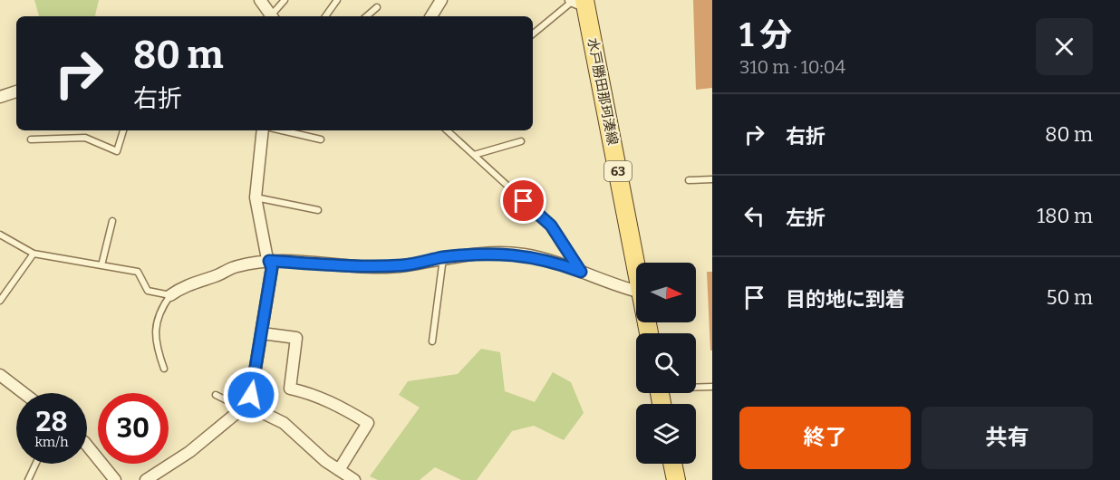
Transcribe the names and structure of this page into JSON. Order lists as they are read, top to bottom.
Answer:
{
  "streets": {
    "main road": ["水戸勝田那珂湊線", "63"]
  },
  "north": "right",
  "page": {
    "heading": ["1 分", "310 m · 10:04"],
    "turn": ["80 m", "右折"],
    "list": [
      {
        "name": "右折",
        "value": "80 m"
      },
      {
        "name": "左折",
        "value": "180 m"
      },
      {
        "name": "目的地に到着",
        "value": "50 m"
      }
    ],
    "speed": "28 km/h",
    "limit": "30",
    "buttons": ["終了", "共有"]
  }
}
